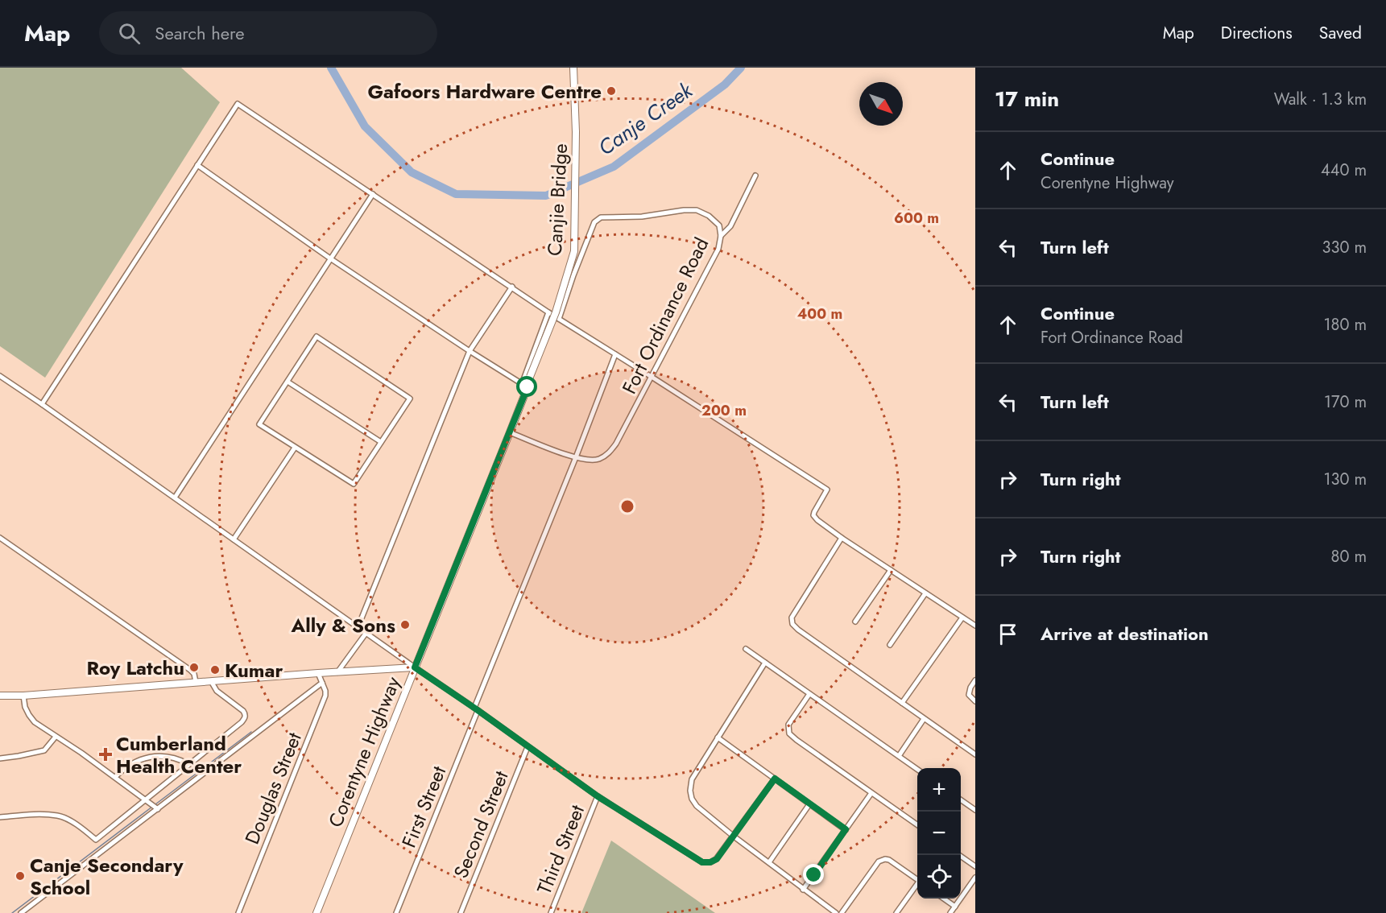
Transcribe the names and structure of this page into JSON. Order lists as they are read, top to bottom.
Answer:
{
  "streets": {
    "main road": ["Canjie Bridge", "Corentyne Highway"],
    "street": [
      "Fort Ordinance Road",
      "Douglas Street",
      "First Street",
      "Second Street",
      "Third Street"
    ]
  },
  "crossings": [
    ["Canjie Bridge", "Corentyne Highway"],
    ["Fort Ordinance Road", "Corentyne Highway"],
    ["Fort Ordinance Road", "First Street"]
  ],
  "water": ["Canje Creek"],
  "places": {
    "other": [
      "Gafoors Hardware Centre",
      "Ally & Sons",
      "Roy Latchu",
      "Kumar",
      "Canje Secondary School"
    ],
    "health": ["Cumberland Health Center"]
  },
  "north": "bottom right",
  "page": {
    "header": "Map",
    "search": "Search here",
    "nav": ["Map", "Directions", "Saved"],
    "heading": ["17 min", "Walk · 1.3 km"],
    "list": [
      ["Continue", "Corentyne Highway", "440 m"],
      ["Turn left", "330 m"],
      ["Continue", "Fort Ordinance Road", "180 m"],
      ["Turn left", "170 m"],
      ["Turn right", "130 m"],
      ["Turn right", "80 m"],
      "Arrive at destination"
    ],
    "map_buttons": ["+", "−"]
  },
  "rings": ["600 m", "400 m", "200 m"]
}
